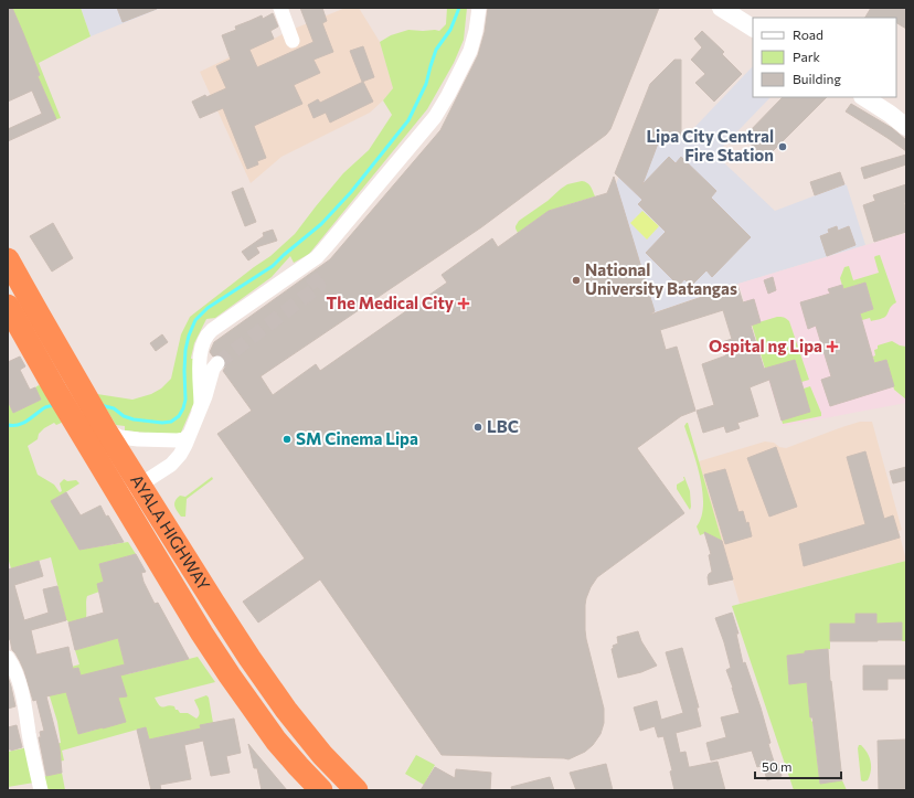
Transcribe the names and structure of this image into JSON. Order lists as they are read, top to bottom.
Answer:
{
  "streets": {
    "highway": ["AYALA HIGHWAY"]
  },
  "places": {
    "other": [
      "Lipa City Central Fire Station",
      "National University Batangas",
      "LBC",
      "SM Cinema Lipa"
    ],
    "health": ["The Medical City", "Ospital ng Lipa"]
  },
  "legend": ["Road", "Park", "Building"],
  "scale_bar": "50 m"
}
